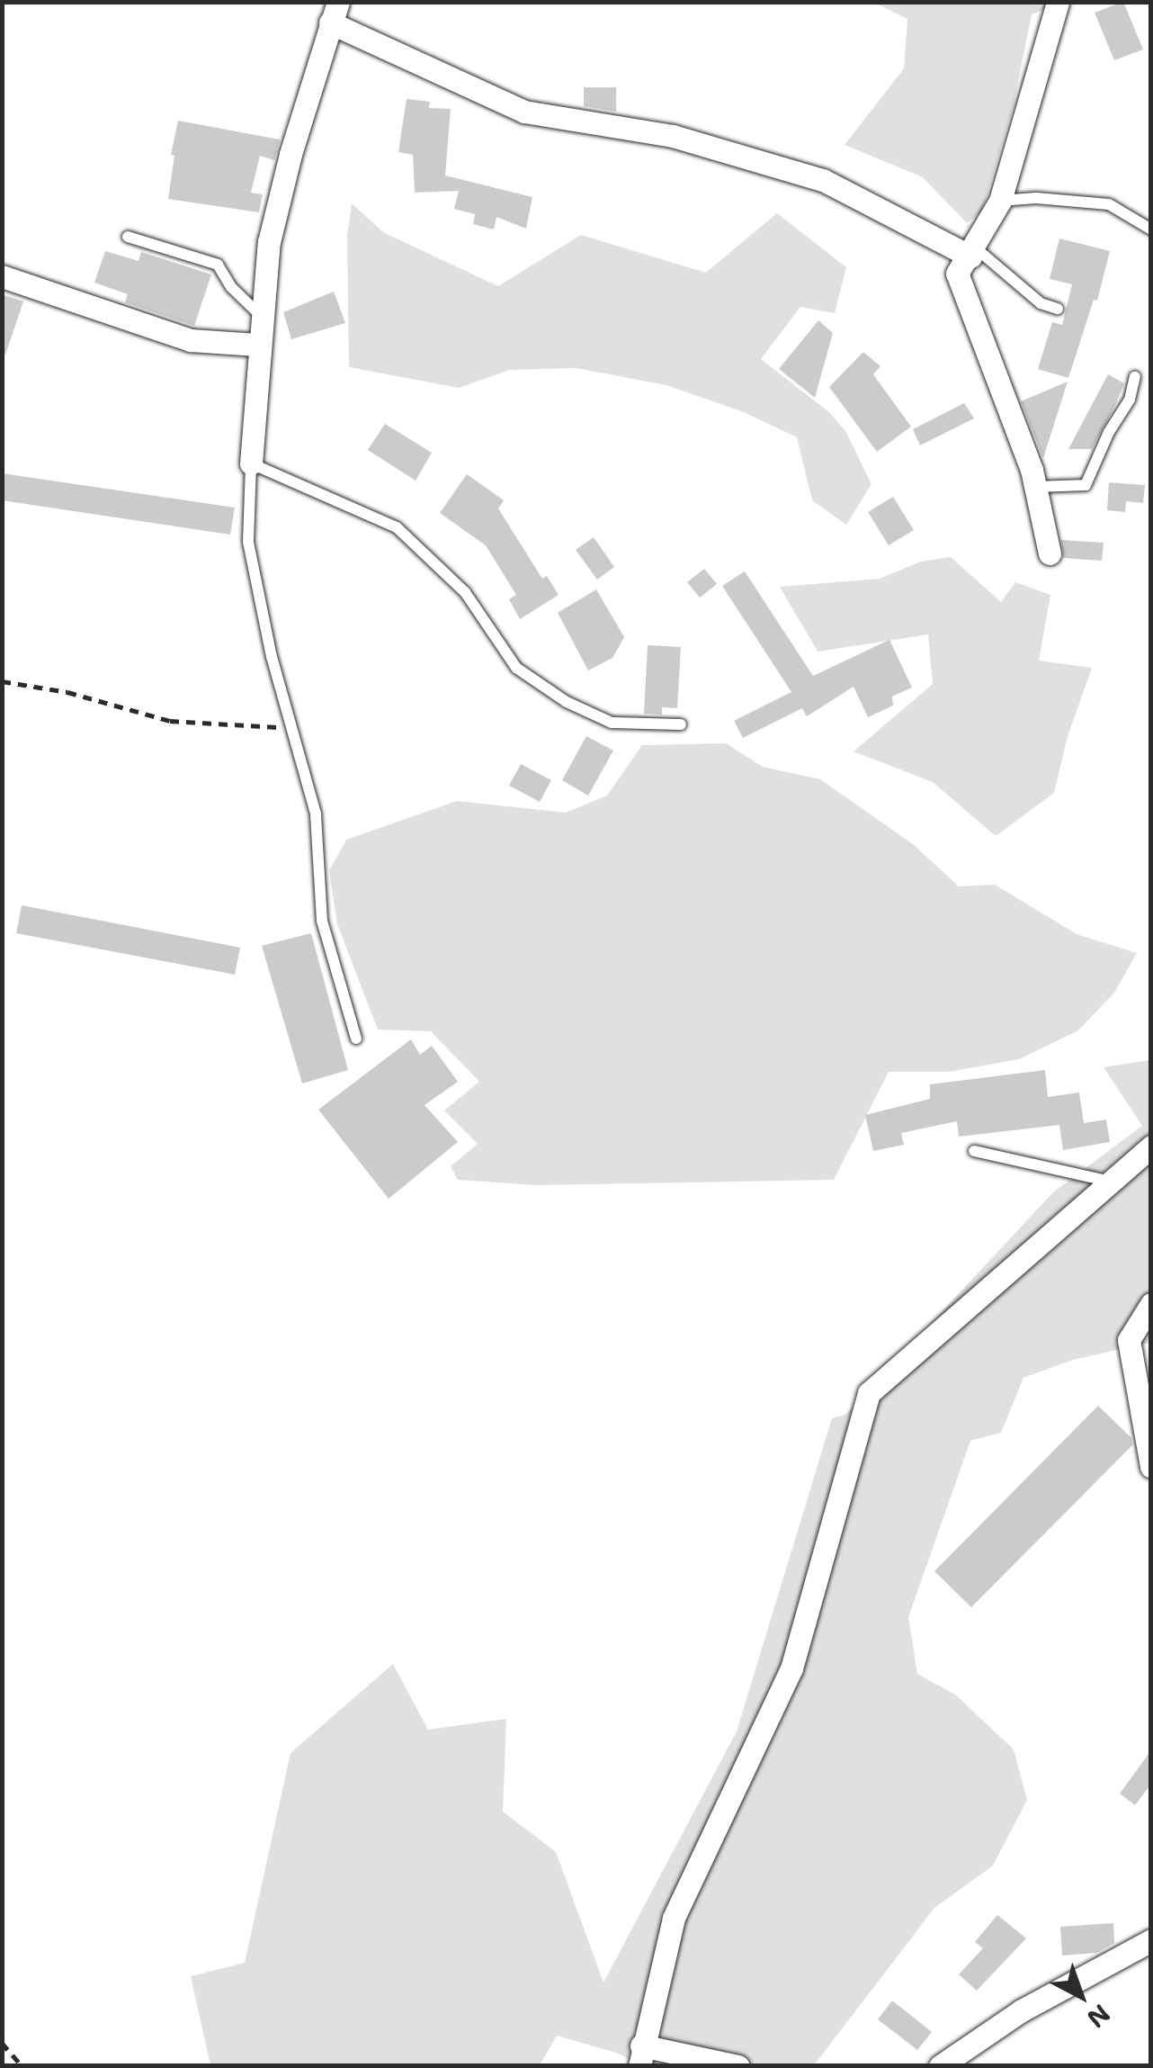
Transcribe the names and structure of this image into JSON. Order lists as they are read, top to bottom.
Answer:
{
  "north": "bottom right"
}
